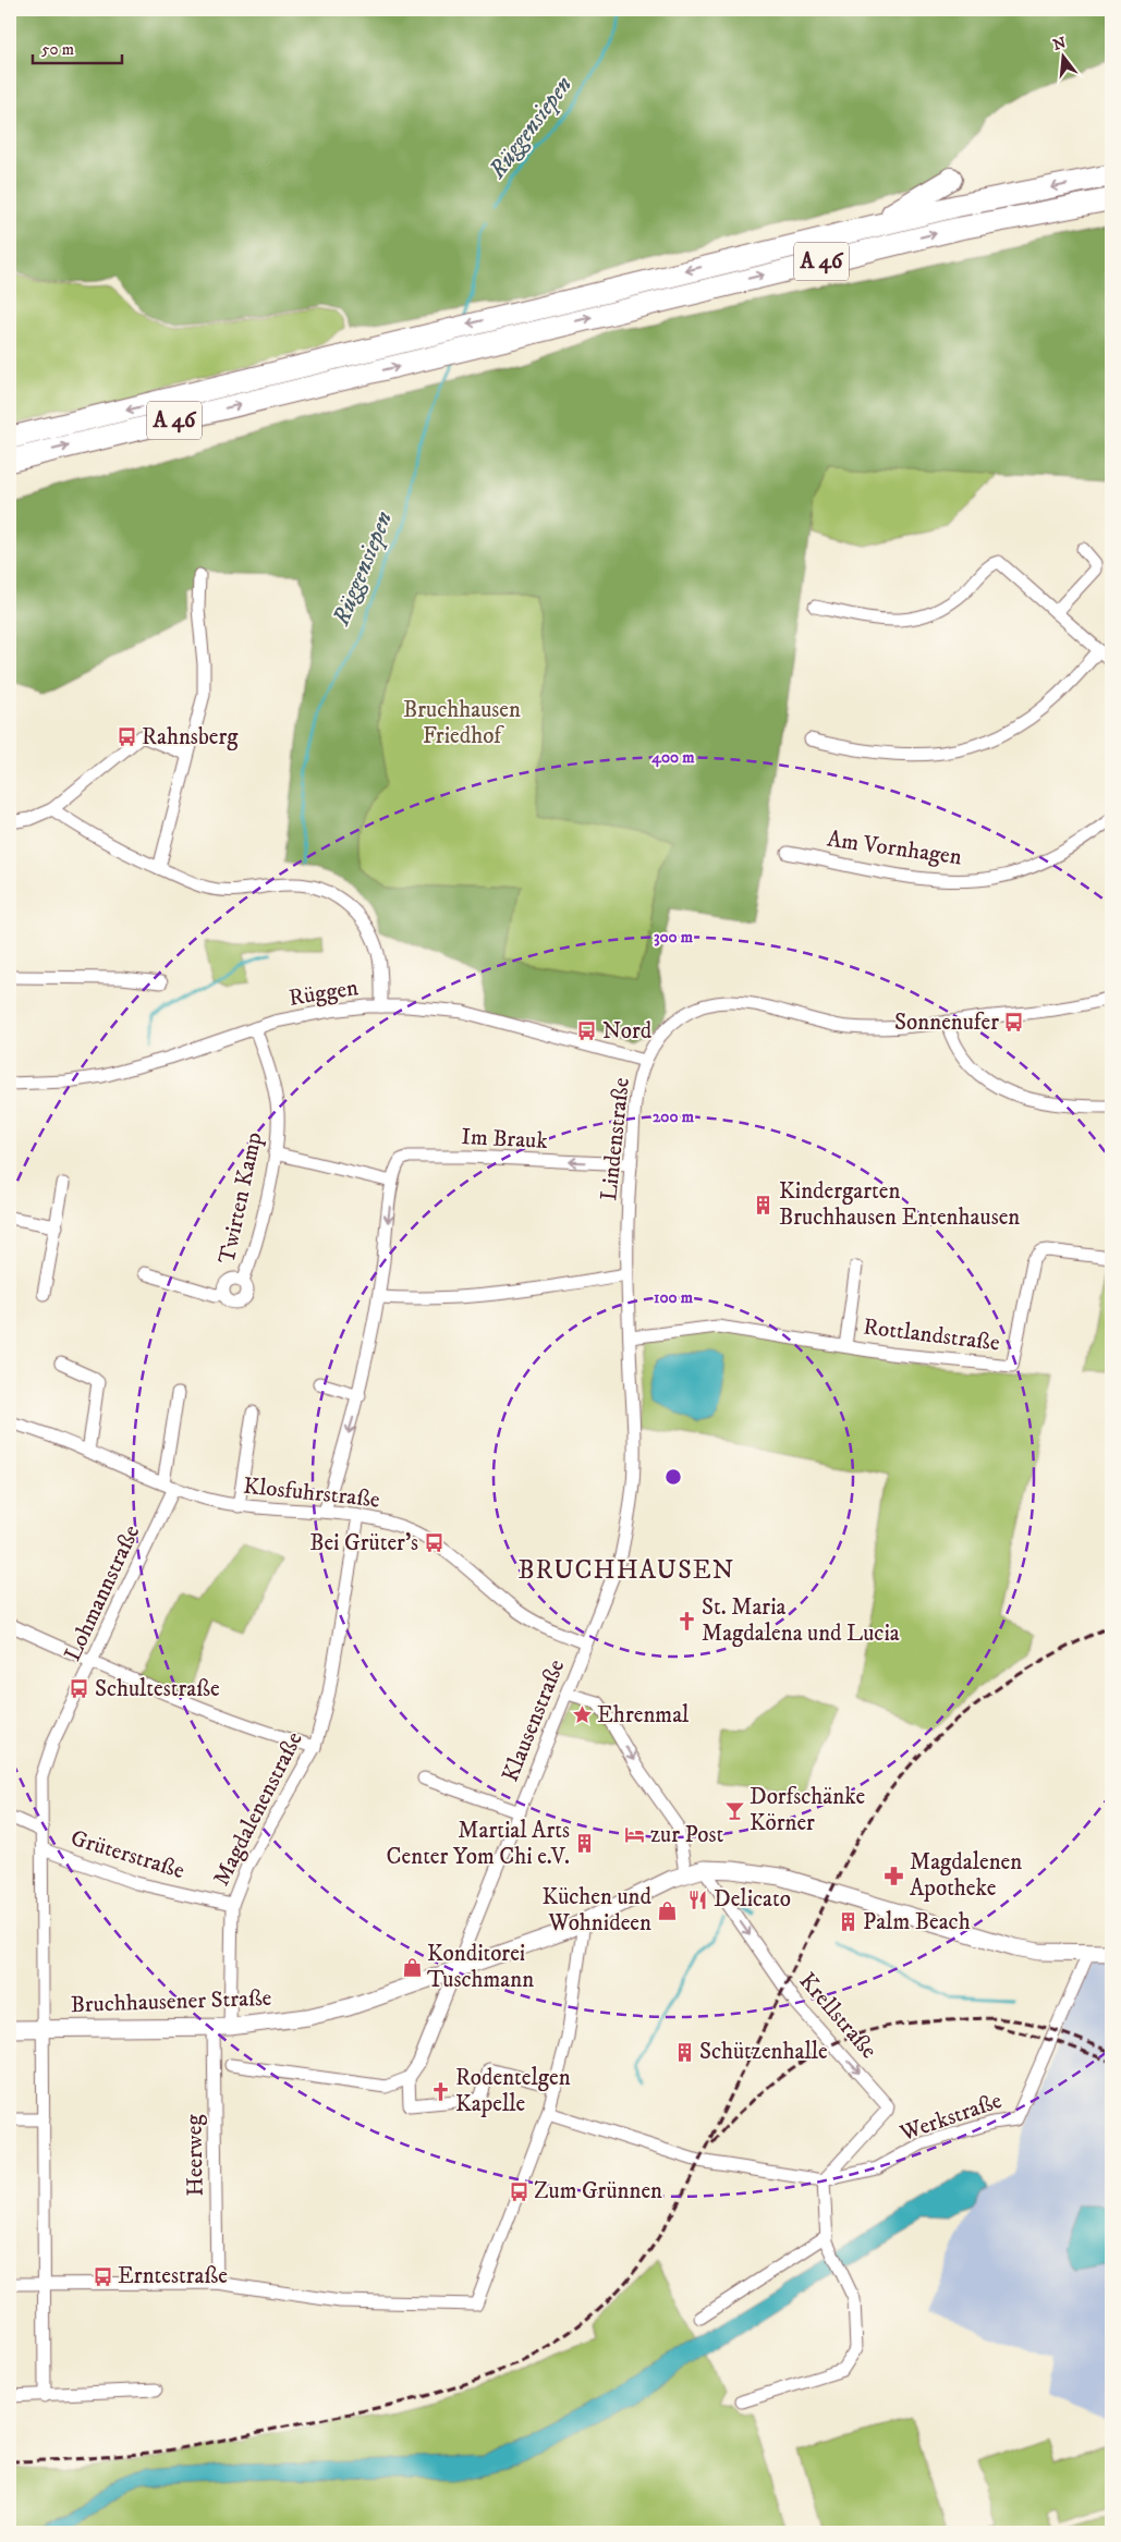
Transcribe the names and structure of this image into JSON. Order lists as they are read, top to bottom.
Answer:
{
  "streets": {
    "highway": ["A 46"],
    "street": [
      "Am Vornhagen",
      "Rüggen",
      "Im Brauk",
      "Lindenstraße",
      "Twirten Kamp",
      "Rottlandstraße",
      "Klosfuhrstraße",
      "Lohmannstraße",
      "Klausenstraße",
      "Magdalenenstraße",
      "Grüterstraße",
      "Bruchhausener Straße",
      "Krellstraße",
      "Werkstraße",
      "Heerweg"
    ]
  },
  "crossings": [
    ["Rüggen", "Lindenstraße"],
    ["Rüggen", "Twirten Kamp"],
    ["Im Brauk", "Lindenstraße"],
    ["Im Brauk", "Klosfuhrstraße"],
    ["Lindenstraße", "Rottlandstraße"],
    ["Lindenstraße", "Klosfuhrstraße"],
    ["Lindenstraße", "Klausenstraße"],
    ["Klosfuhrstraße", "Lohmannstraße"],
    ["Klosfuhrstraße", "Klausenstraße"],
    ["Klosfuhrstraße", "Magdalenenstraße"],
    ["Lohmannstraße", "Grüterstraße"],
    ["Lohmannstraße", "Bruchhausener Straße"],
    ["Klausenstraße", "Bruchhausener Straße"],
    ["Magdalenenstraße", "Grüterstraße"],
    ["Magdalenenstraße", "Bruchhausener Straße"],
    ["Magdalenenstraße", "Heerweg"],
    ["Bruchhausener Straße", "Krellstraße"],
    ["Bruchhausener Straße", "Werkstraße"],
    ["Bruchhausener Straße", "Heerweg"],
    ["Krellstraße", "Werkstraße"]
  ],
  "one_way": ["Krellstraße"],
  "districts": ["BRUCHHAUSEN"],
  "water": ["Rüggensiepen"],
  "parks": ["Bruchhausen Friedhof"],
  "places": {
    "bus stop": [
      "Rahnsberg",
      "Sonnenufer",
      "Nord",
      "Bei Grüter's",
      "Schultestraße",
      "Zum Grünnen",
      "Erntestraße"
    ],
    "building": [
      "Kindergarten Bruchhausen Entenhausen",
      "Martial Arts Center Yom Chi e.V.",
      "Palm Beach",
      "Schützenhalle"
    ],
    "church": ["St. Maria Magdalena und Lucia", "Rodentelgen Kapelle"],
    "place": ["Ehrenmal"],
    "bar": ["Dorfschänke Körner"],
    "hotel": ["zur Post"],
    "pharmacy": ["Magdalenen Apotheke"],
    "restaurant": ["Delicato"],
    "shop": ["Küchen und Wohnideen", "Konditorei Tuschmann"]
  },
  "scale_bar": "50 m",
  "north": "top",
  "rings": [
    "400 m",
    "300 m",
    "200 m",
    "100 m"
  ]
}
